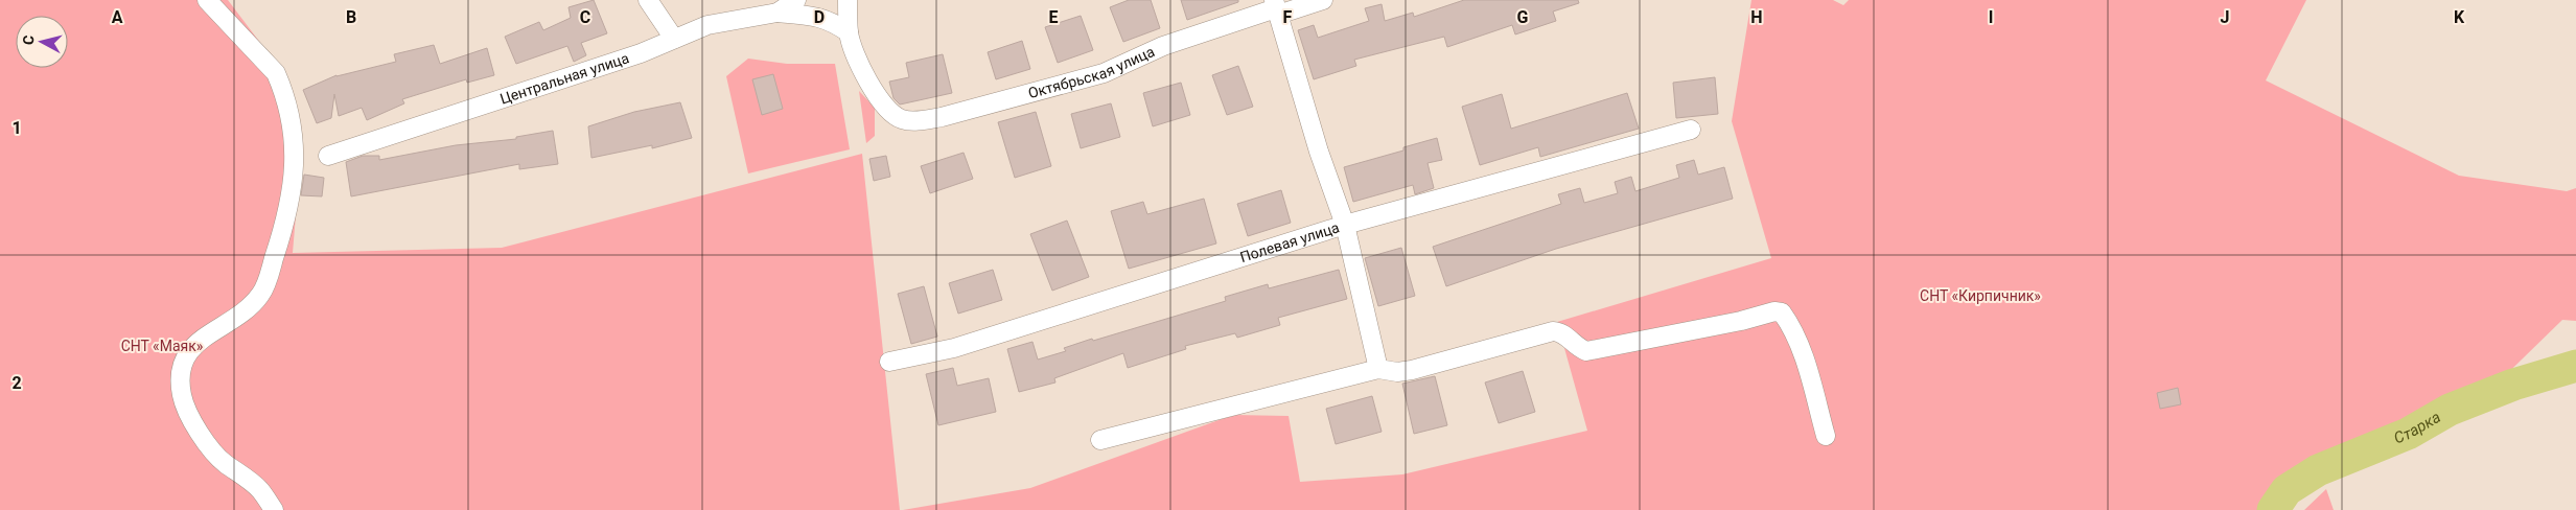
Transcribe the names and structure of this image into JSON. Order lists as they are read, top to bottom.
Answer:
{
  "streets": {
    "street": ["Октябрьская улица", "Центральная улица", "Полевая улица"]
  },
  "water": ["Старка"],
  "parks": ["СНТ «Кирпичник»", "СНТ «Маяк»"],
  "north": "left",
  "grid": {
    "columns": [
      "A",
      "B",
      "C",
      "D",
      "E",
      "F",
      "G",
      "H",
      "I",
      "J",
      "K"
    ],
    "rows": ["1", "2"]
  }
}
